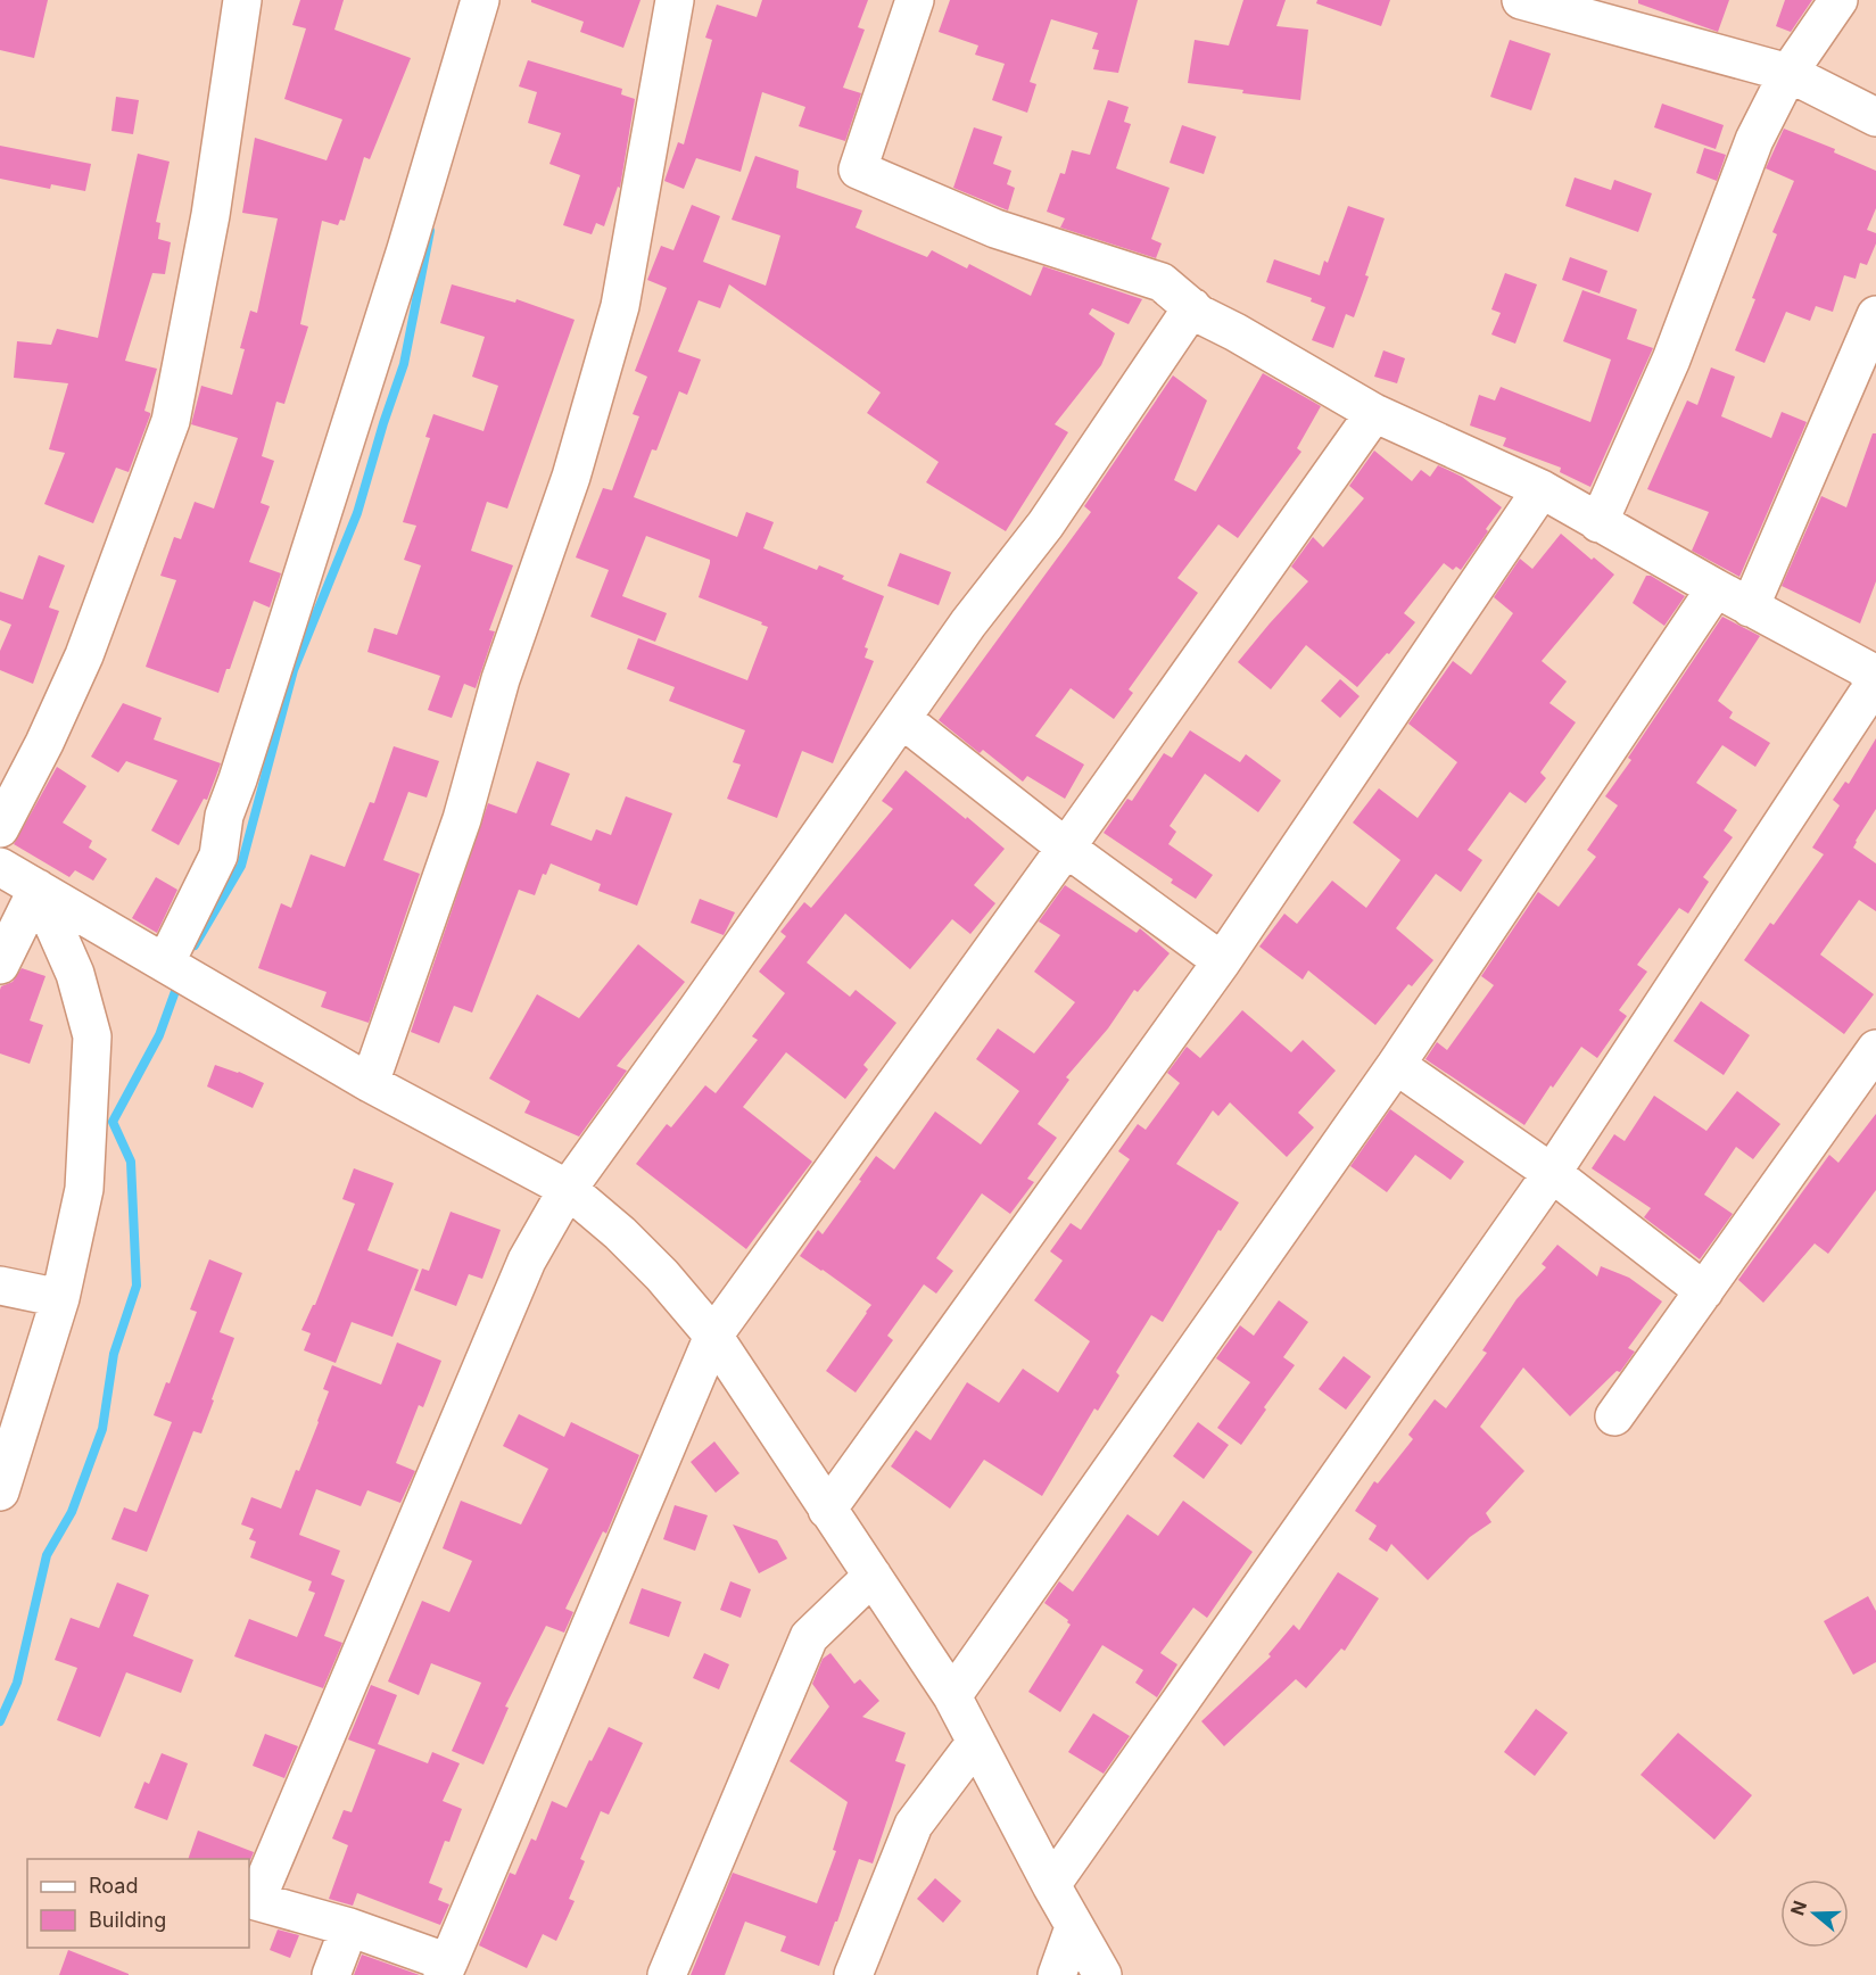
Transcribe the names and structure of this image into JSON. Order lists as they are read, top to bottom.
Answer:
{
  "legend": ["Road", "Building"],
  "north": "left"
}
